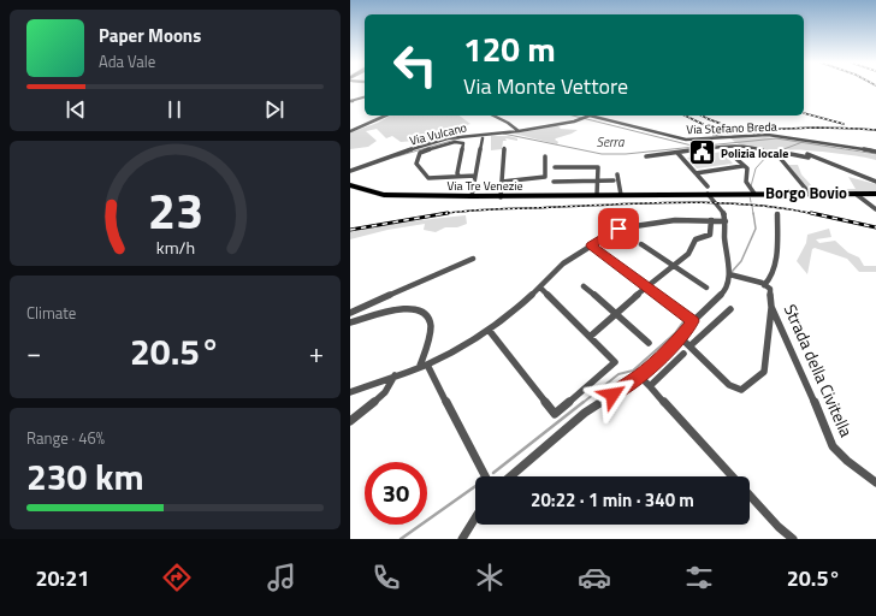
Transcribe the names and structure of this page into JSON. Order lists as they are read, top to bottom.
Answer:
{
  "streets": {
    "main road": ["Via Tre Venezie"],
    "street": ["Via Stefano Breda", "Via Vulcano", "Strada della Civitella"]
  },
  "crossings": [
    ["Via Stefano Breda", "Via Vulcano"]
  ],
  "districts": ["Borgo Bovio"],
  "water": ["Serra"],
  "places": {
    "public building": ["Polizia locale"]
  },
  "page": {
    "turn": ["120 m", "Via Monte Vettore"],
    "song": ["Paper Moons", "Ada Vale"],
    "tile": [
      "Climate",
      ["Range · 46%", "230 km"]
    ],
    "heat": ["−", "20.5°", "+"],
    "limit": "30",
    "trip": "20:22 · 1 min · 340 m",
    "tabs": ["20:21", "20.5°"],
    "gauge": ["23", "km/h"]
  }
}
